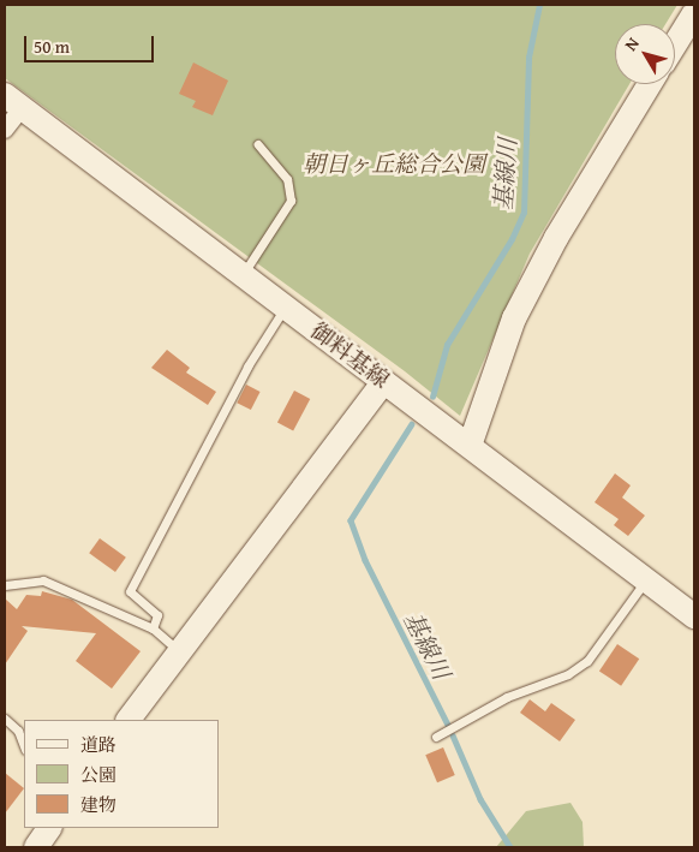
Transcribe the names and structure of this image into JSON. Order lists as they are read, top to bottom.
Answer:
{
  "streets": {
    "street": ["御料基線"]
  },
  "water": ["基線川"],
  "parks": ["朝日ヶ丘総合公園"],
  "legend": ["道路", "公園", "建物"],
  "scale_bar": "50 m",
  "north": "top left"
}
